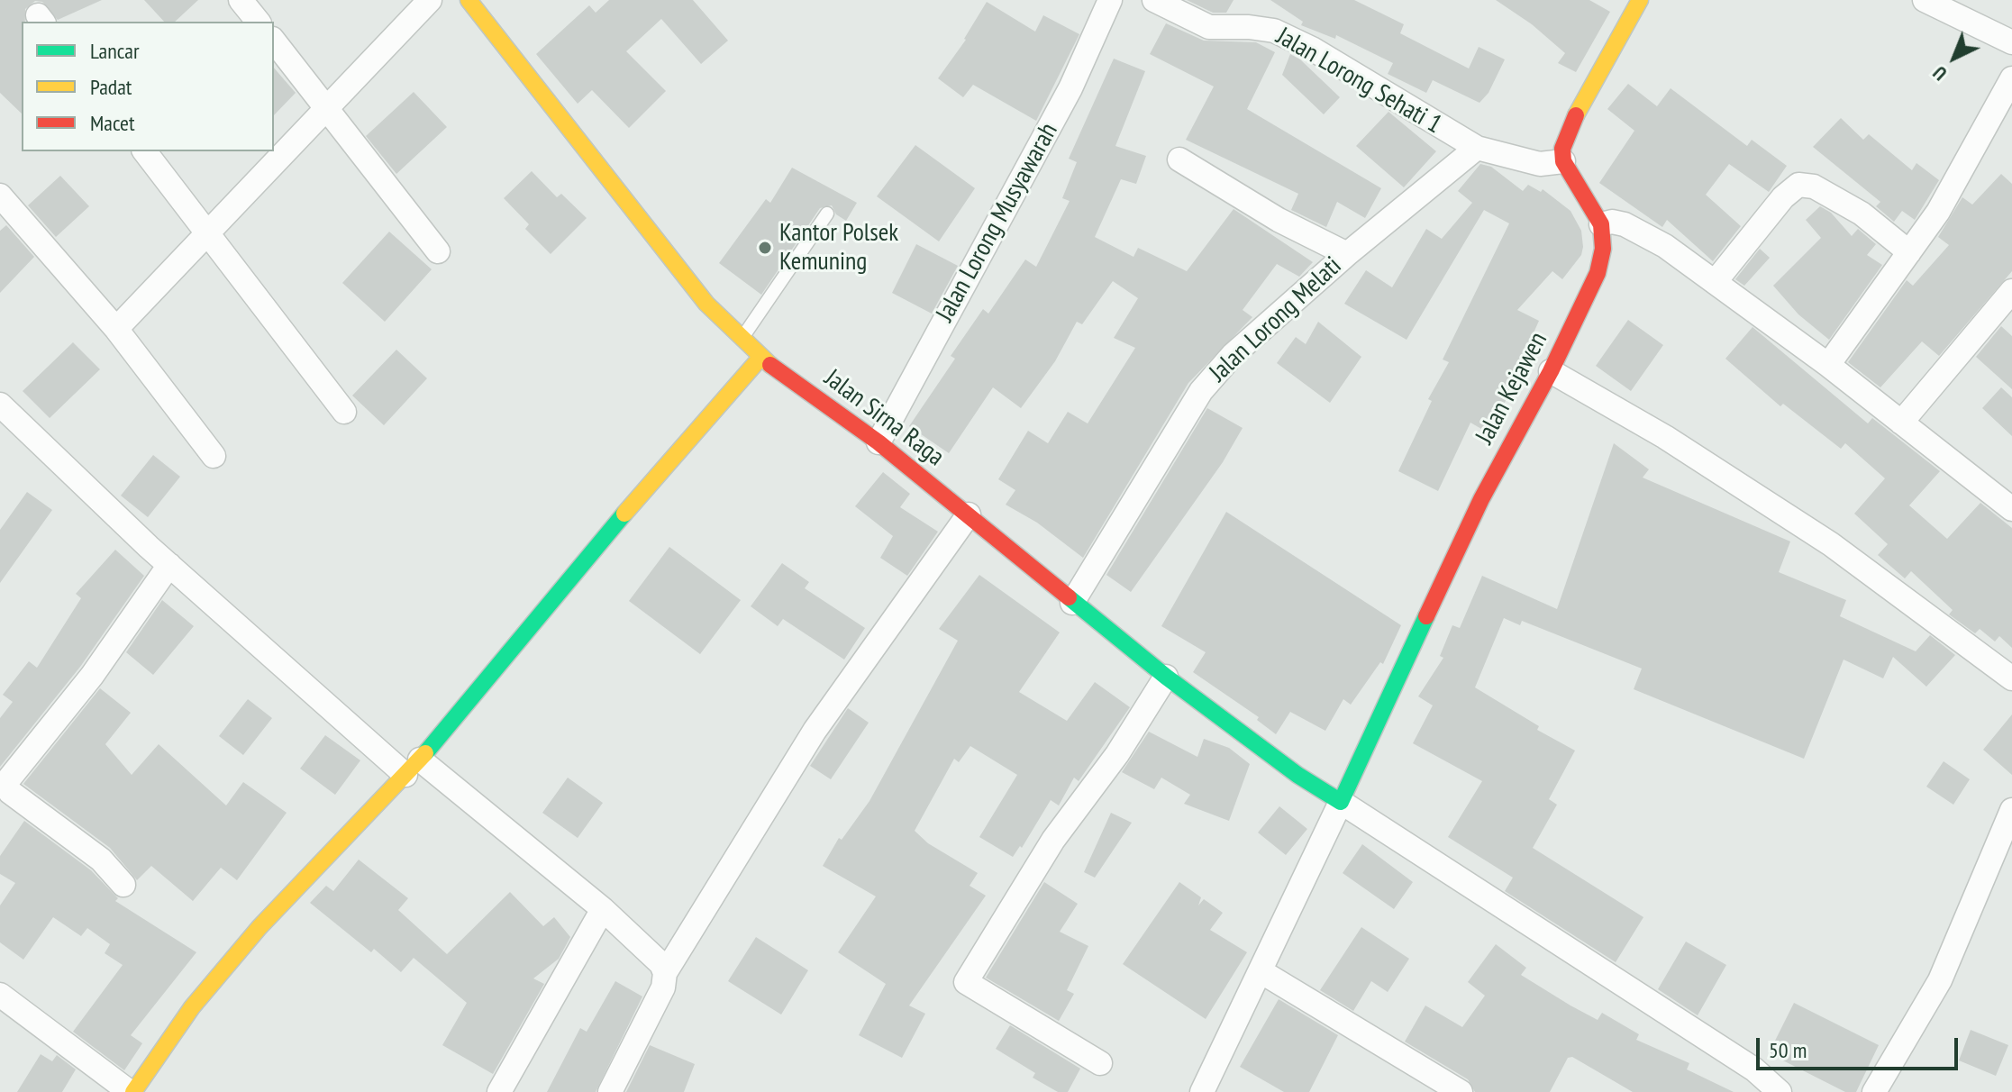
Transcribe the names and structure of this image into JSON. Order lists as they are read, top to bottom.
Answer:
{
  "streets": {
    "street": [
      "Jalan Lorong Sehati 1",
      "Jalan Lorong Musyawarah",
      "Jalan Lorong Melati",
      "Jalan Kejawen",
      "Jalan Sirna Raga"
    ]
  },
  "crossings": [
    ["Jalan Lorong Sehati 1", "Jalan Lorong Melati"],
    ["Jalan Lorong Musyawarah", "Jalan Sirna Raga"],
    ["Jalan Lorong Melati", "Jalan Sirna Raga"],
    ["Jalan Kejawen", "Jalan Sirna Raga"]
  ],
  "places": ["Kantor Polsek Kemuning"],
  "legend": ["Lancar", "Padat", "Macet"],
  "scale_bar": "50 m",
  "north": "bottom left"
}
